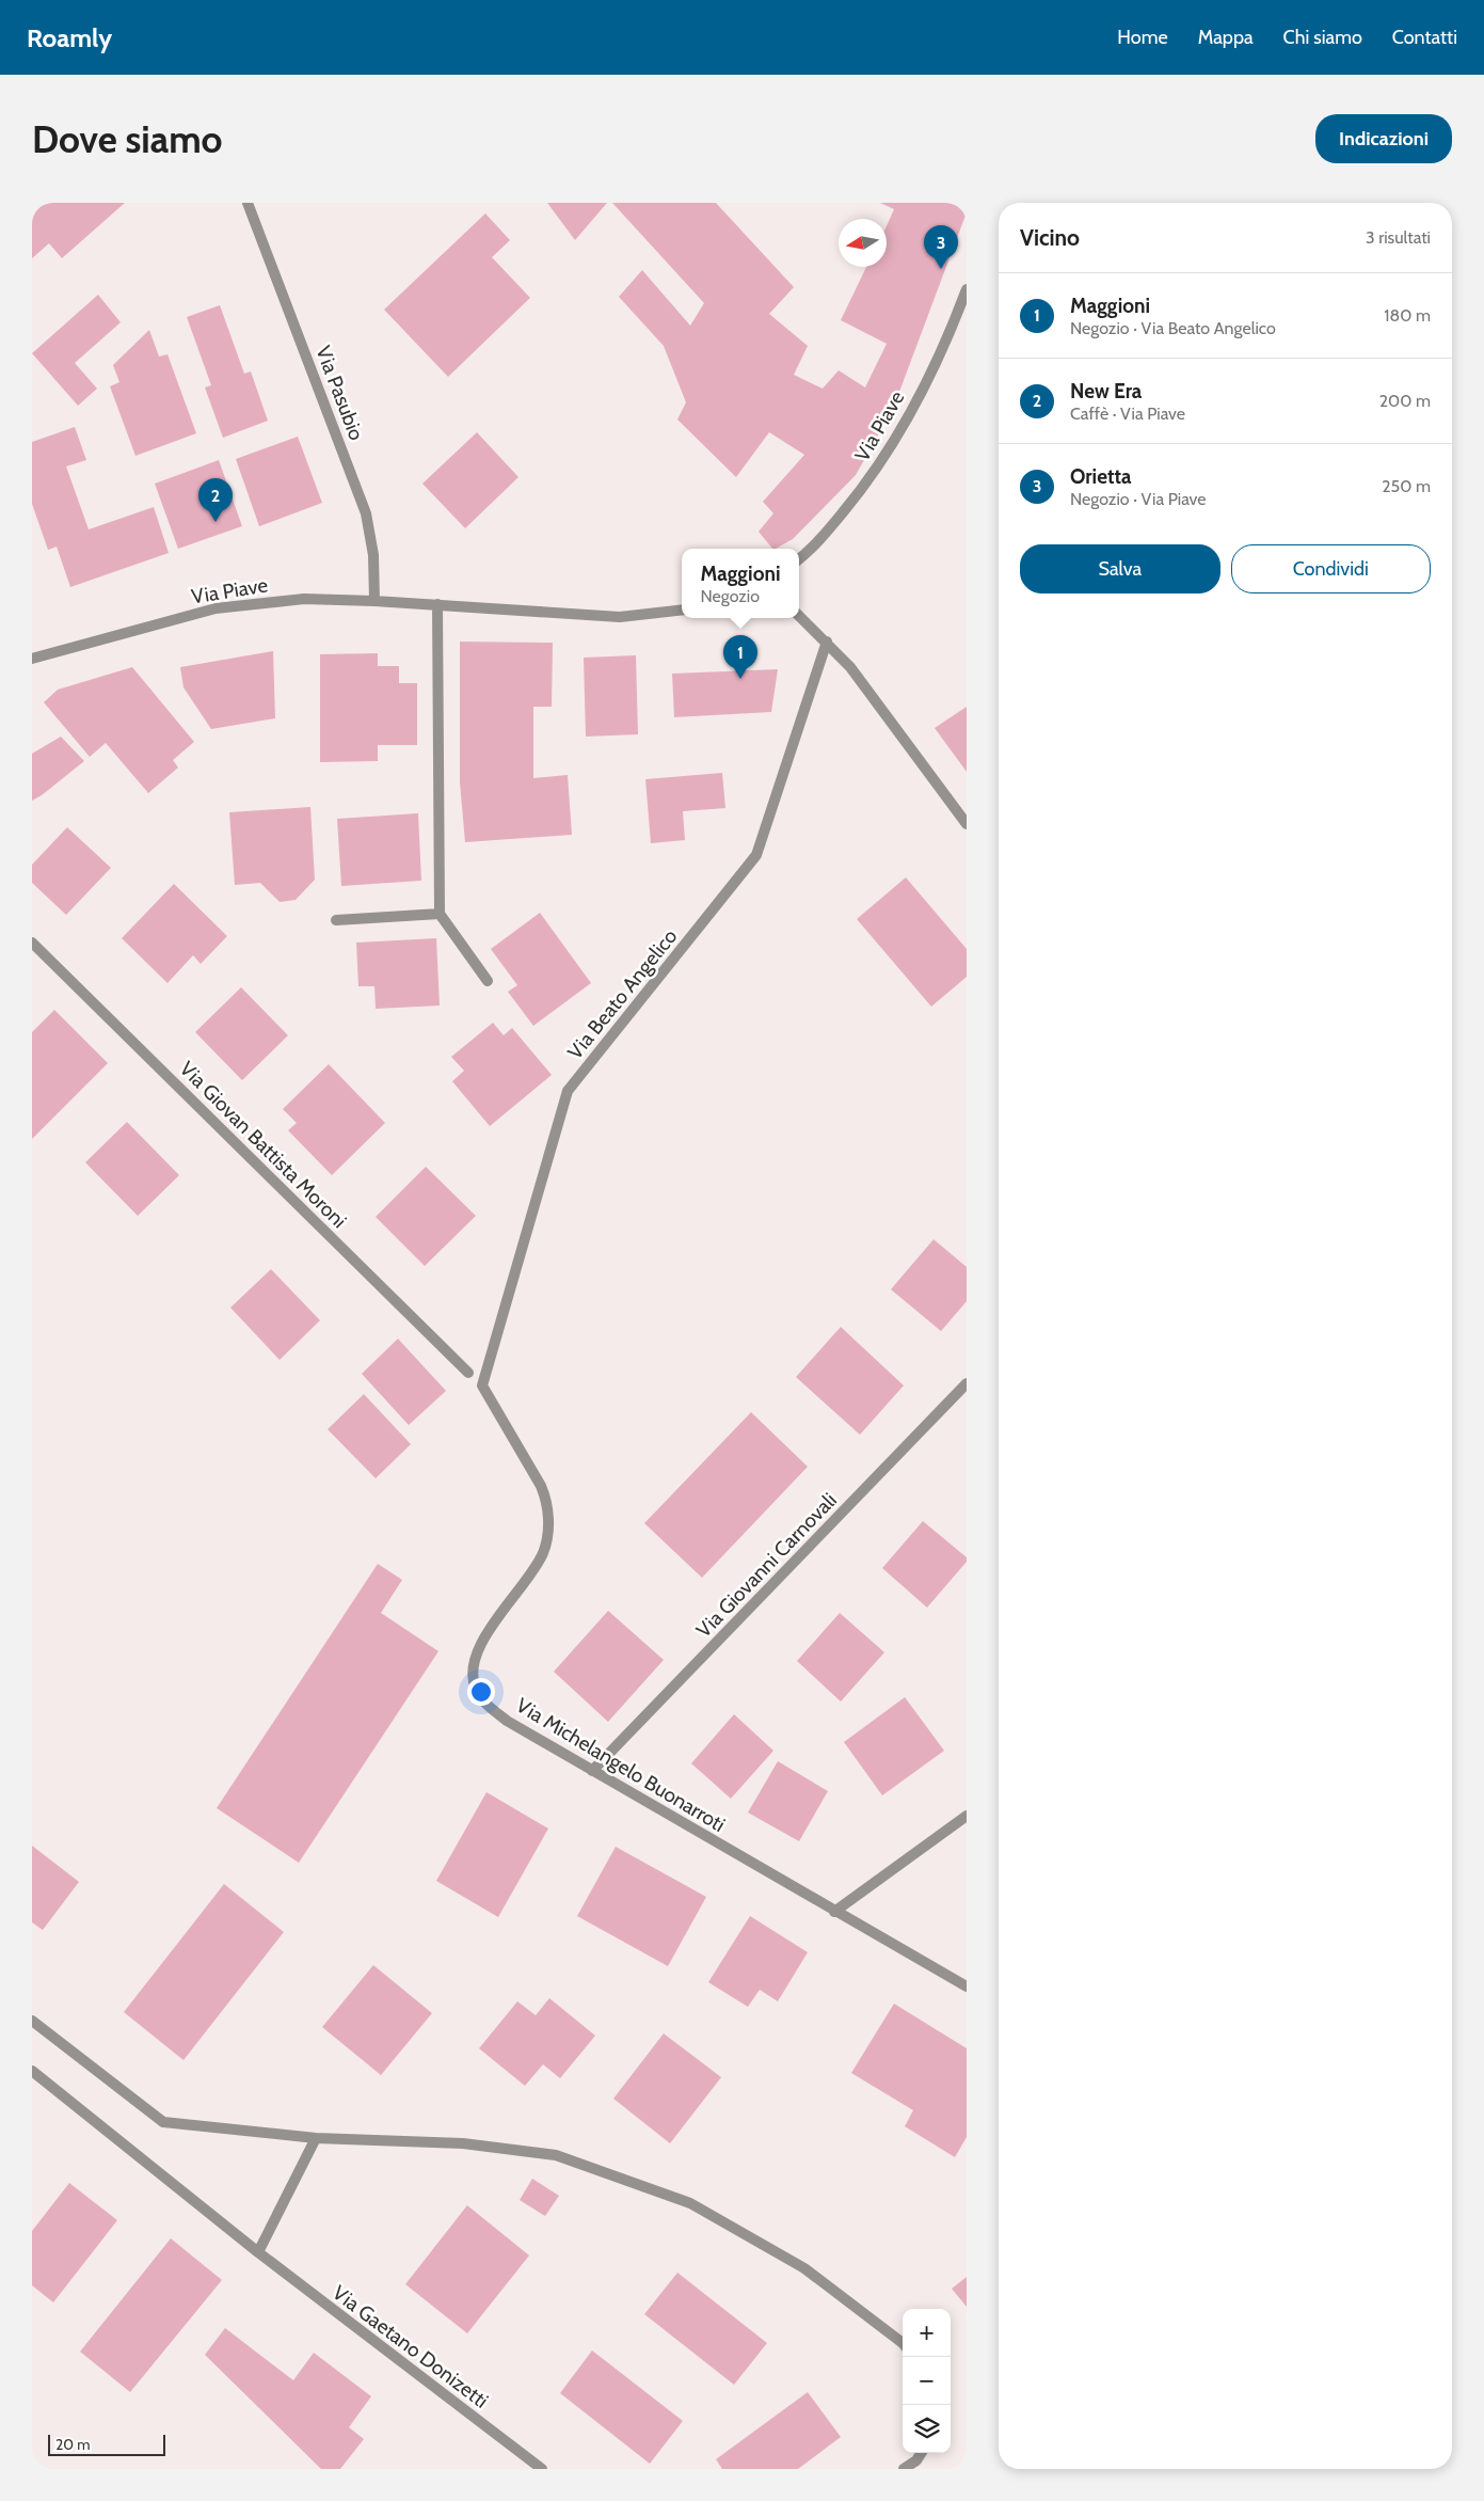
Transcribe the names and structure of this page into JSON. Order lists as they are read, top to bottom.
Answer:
{
  "streets": {
    "street": [
      "Via Pasubio",
      "Via Piave",
      "Via Beato Angelico",
      "Via Giovan Battista Moroni",
      "Via Giovanni Carnovali",
      "Via Michelangelo Buonarroti",
      "Via Gaetano Donizetti"
    ]
  },
  "crossings": [
    ["Via Pasubio", "Via Piave"],
    ["Via Beato Angelico", "Via Michelangelo Buonarroti"],
    ["Via Giovanni Carnovali", "Via Michelangelo Buonarroti"]
  ],
  "scale_bar": "20 m",
  "north": "left",
  "page": {
    "header": "Roamly",
    "nav": [
      "Home",
      "Mappa",
      "Chi siamo",
      "Contatti"
    ],
    "buttons": [
      "Indicazioni",
      ["Salva", "Condividi"]
    ],
    "title": "Dove siamo",
    "heading": ["Vicino", "3 risultati"],
    "pins": ["3", "2", "1"],
    "list": [
      {
        "mark": "1",
        "name": "Maggioni",
        "note": "Negozio · Via Beato Angelico",
        "value": "180 m"
      },
      {
        "mark": "2",
        "name": "New Era",
        "note": "Caffè · Via Piave",
        "value": "200 m"
      },
      {
        "mark": "3",
        "name": "Orietta",
        "note": "Negozio · Via Piave",
        "value": "250 m"
      }
    ],
    "popup": ["Maggioni", "Negozio"],
    "map_buttons": ["+", "−"],
    "scale": "20 m"
  }
}
